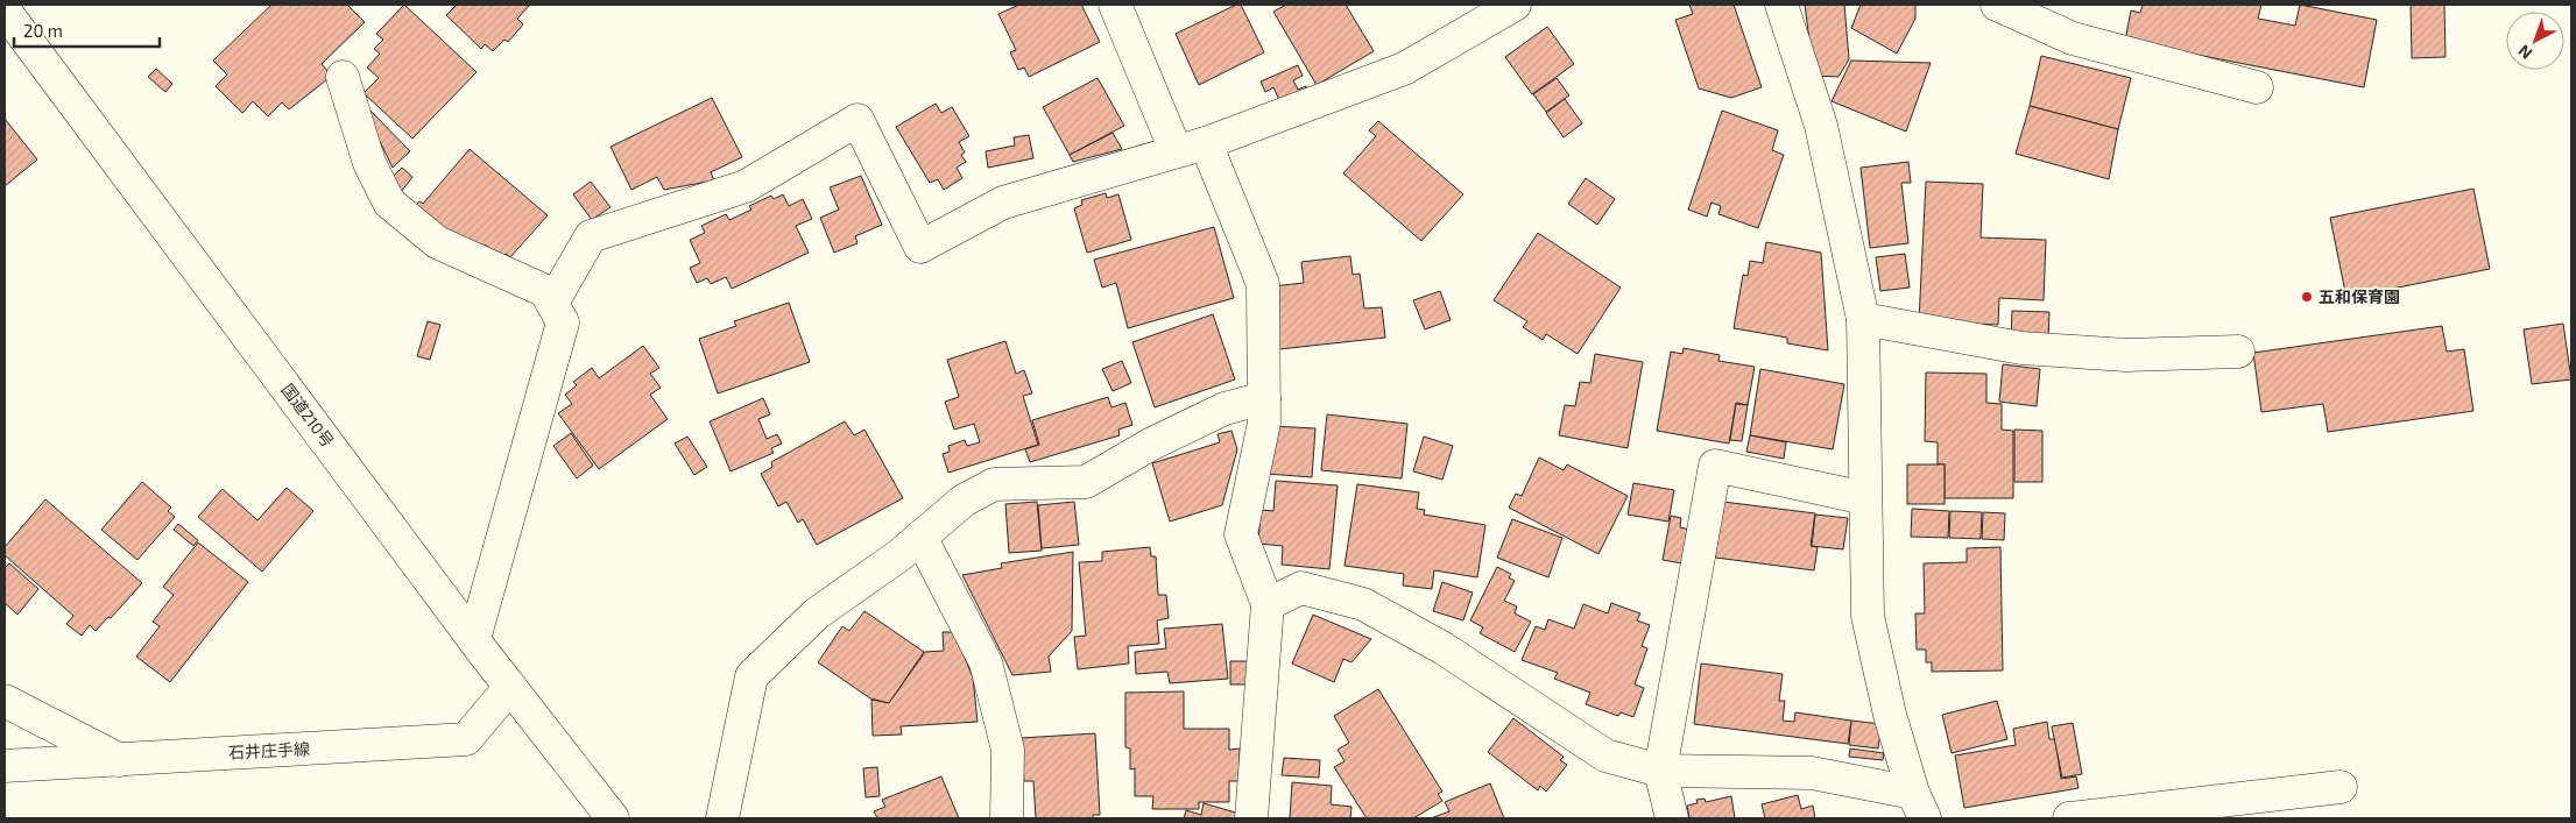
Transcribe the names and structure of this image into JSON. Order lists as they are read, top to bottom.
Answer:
{
  "streets": {
    "main road": ["国道210号", "石井庄手線"]
  },
  "crossings": [
    ["国道210号", "石井庄手線"]
  ],
  "places": ["五和保育園"],
  "scale_bar": "20 m",
  "north": "bottom left"
}
